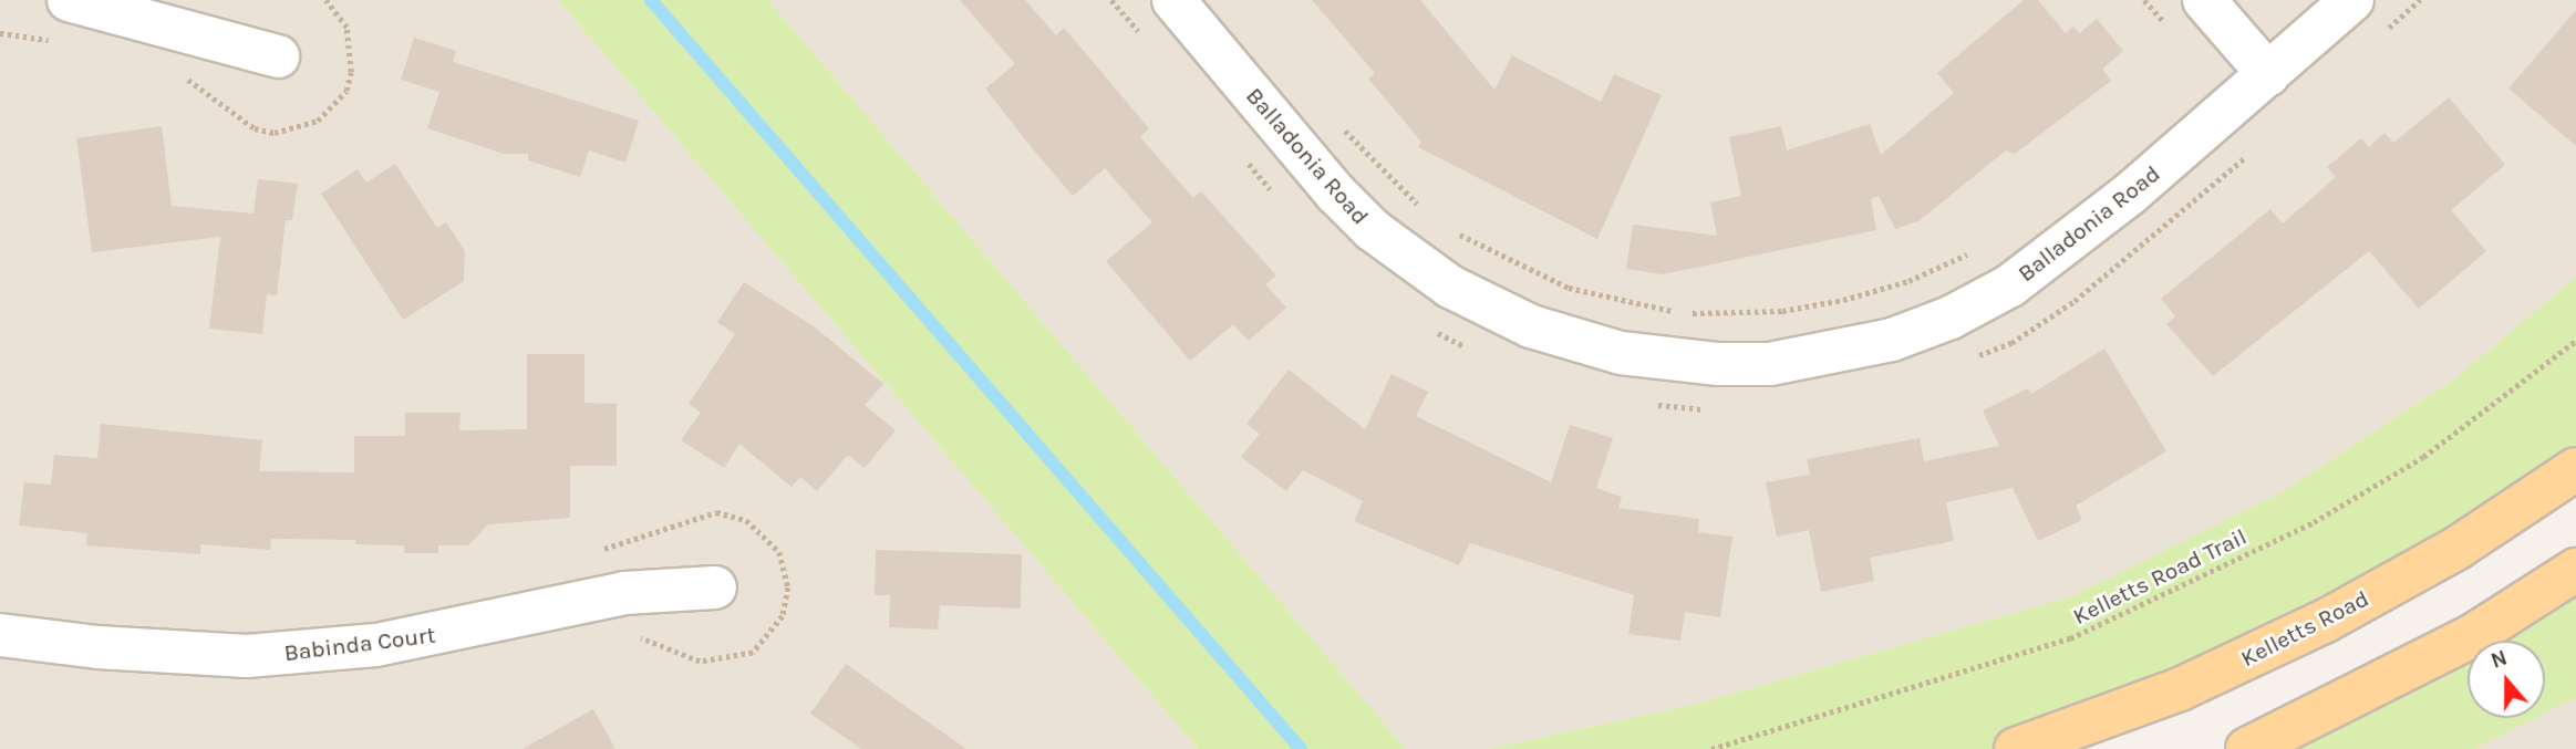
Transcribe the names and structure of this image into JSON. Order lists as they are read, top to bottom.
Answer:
{
  "streets": {
    "main road": ["Kelletts Road"],
    "street": ["Balladonia Road", "Babinda Court"],
    "path": ["Kelletts Road Trail"]
  },
  "north": "top"
}
